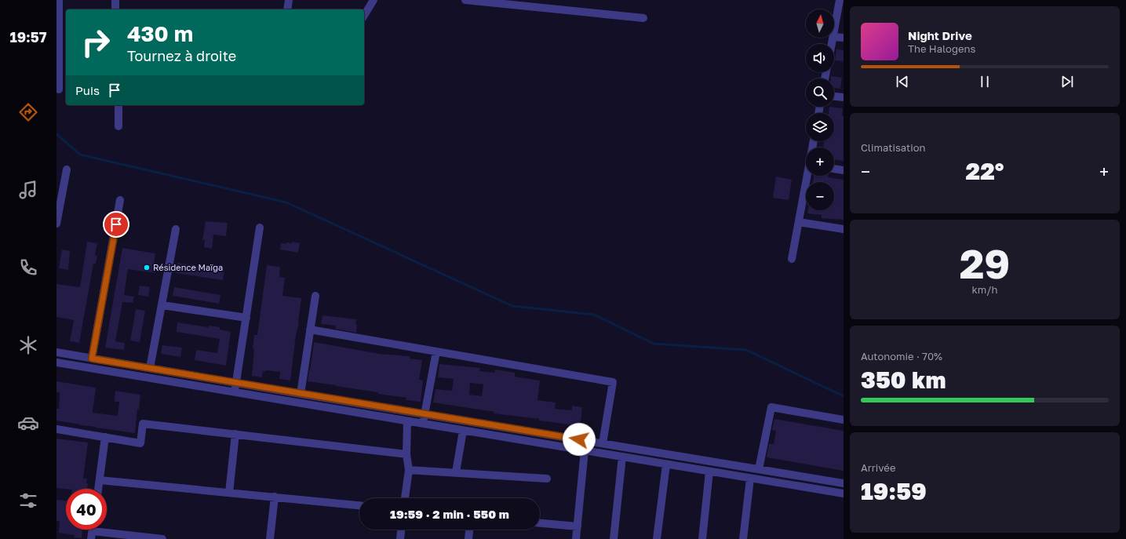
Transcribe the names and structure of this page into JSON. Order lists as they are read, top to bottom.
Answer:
{
  "places": ["Résidence Maïga"],
  "north": "top",
  "page": {
    "tabs": "19:57",
    "map_buttons": ["+", "−"],
    "turn": ["430 m", "Tournez à droite"],
    "song": ["Night Drive", "The Halogens"],
    "then": "Puis",
    "tile": [
      "Climatisation",
      ["29", "km/h"],
      ["Autonomie · 70%", "350 km"],
      ["Arrivée", "19:59"]
    ],
    "heat": ["−", "22°", "+"],
    "limit": "40",
    "trip": "19:59 · 2 min · 550 m"
  }
}
